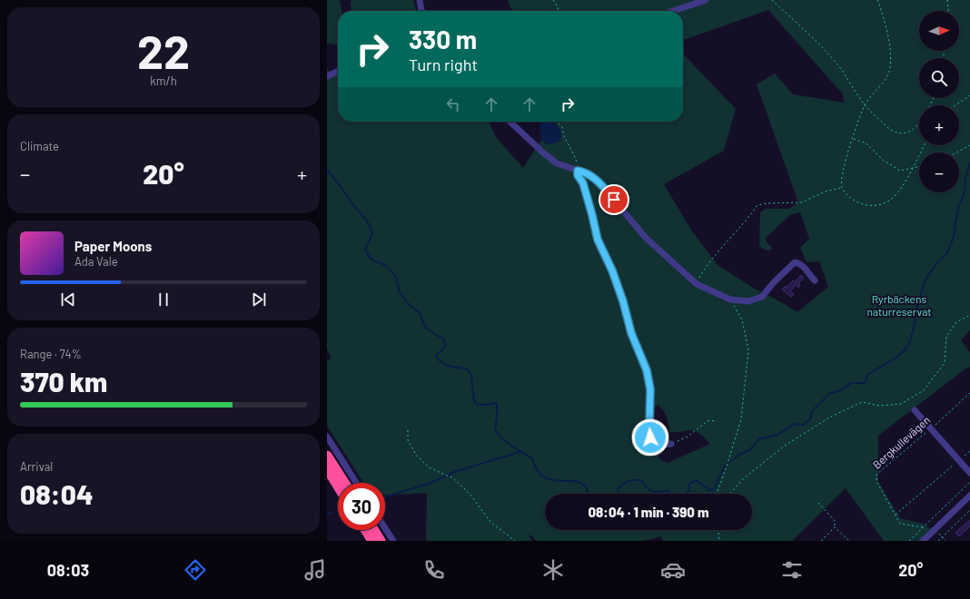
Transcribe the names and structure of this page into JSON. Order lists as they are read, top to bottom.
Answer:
{
  "streets": {
    "path": ["Bergkullevägen"]
  },
  "parks": ["Ryrbäckens naturreservat"],
  "north": "right",
  "page": {
    "tile": [
      ["22", "km/h"],
      "Climate",
      ["Range · 74%", "370 km"],
      ["Arrival", "08:04"]
    ],
    "map_buttons": ["+", "−"],
    "turn": ["330 m", "Turn right"],
    "heat": ["−", "20°", "+"],
    "song": ["Paper Moons", "Ada Vale"],
    "limit": "30",
    "trip": "08:04 · 1 min · 390 m",
    "tabs": ["08:03", "20°"]
  }
}
